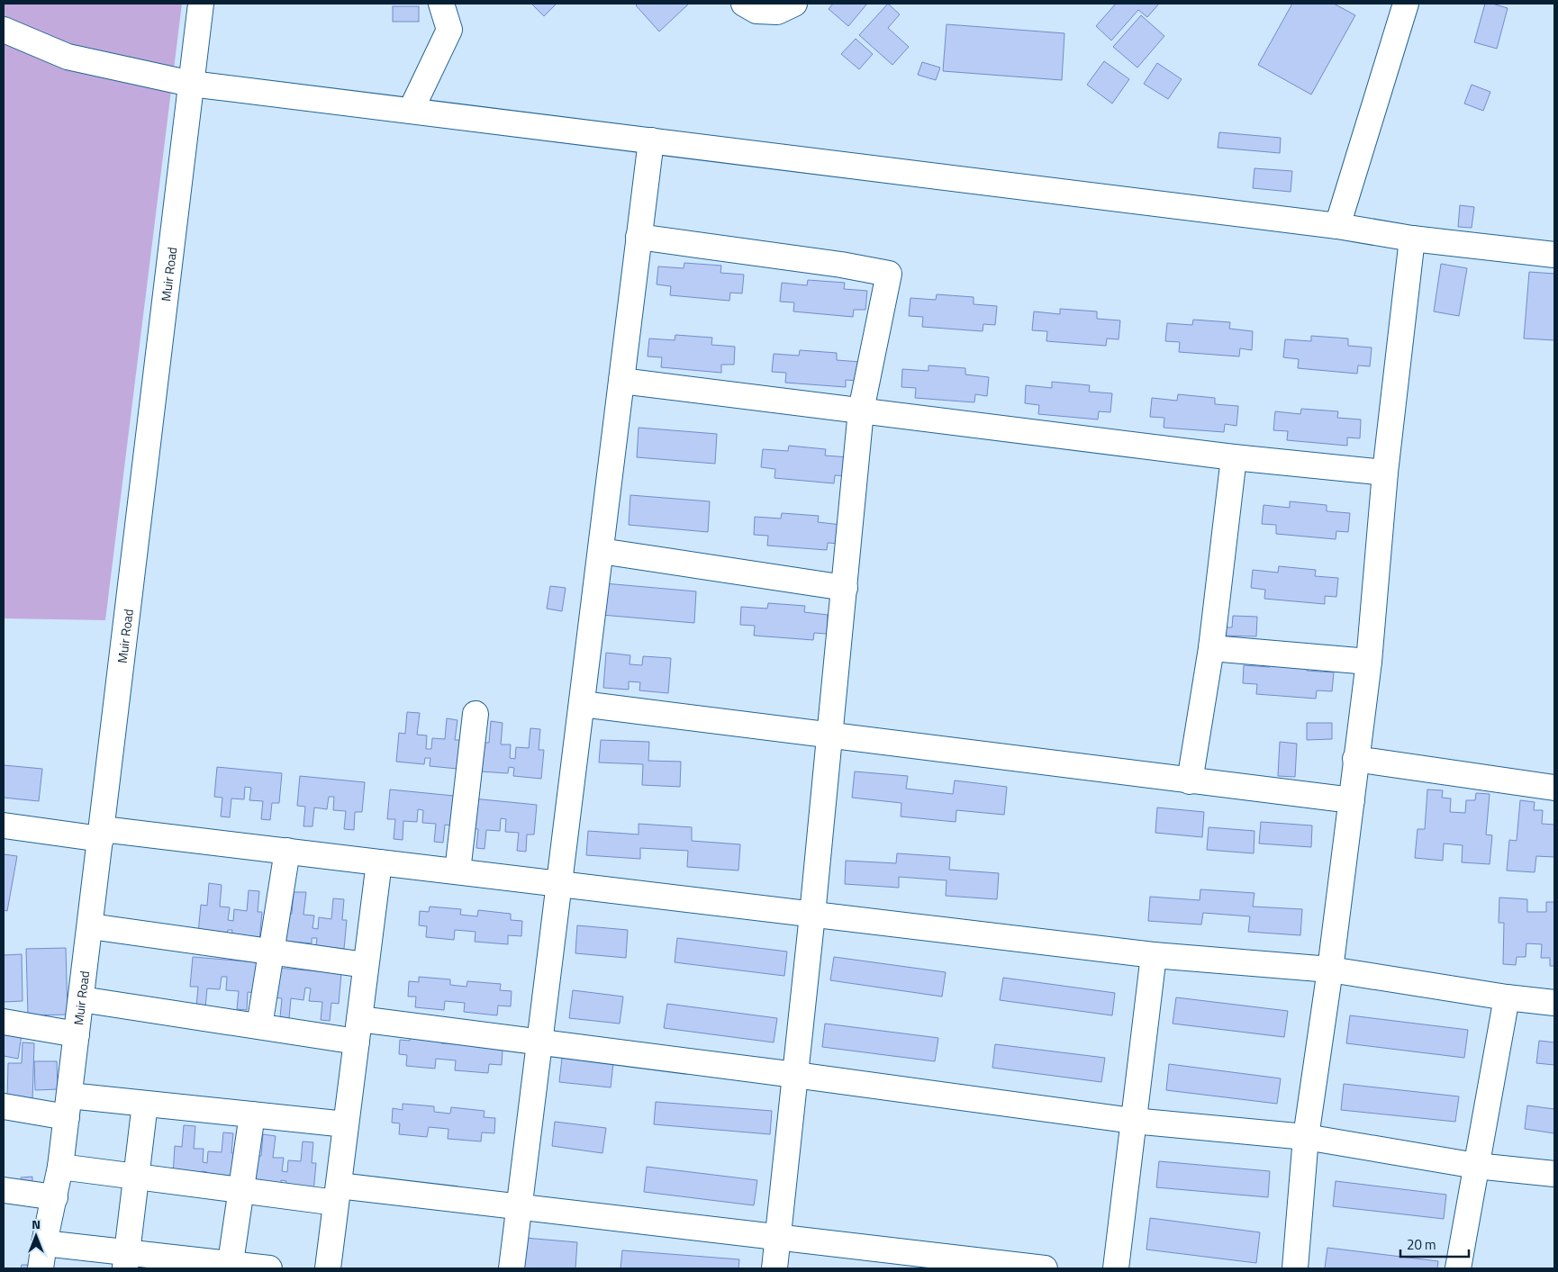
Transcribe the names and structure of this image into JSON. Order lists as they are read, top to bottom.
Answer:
{
  "streets": {
    "street": ["Muir Road"]
  },
  "scale_bar": "20 m",
  "north": "top"
}
